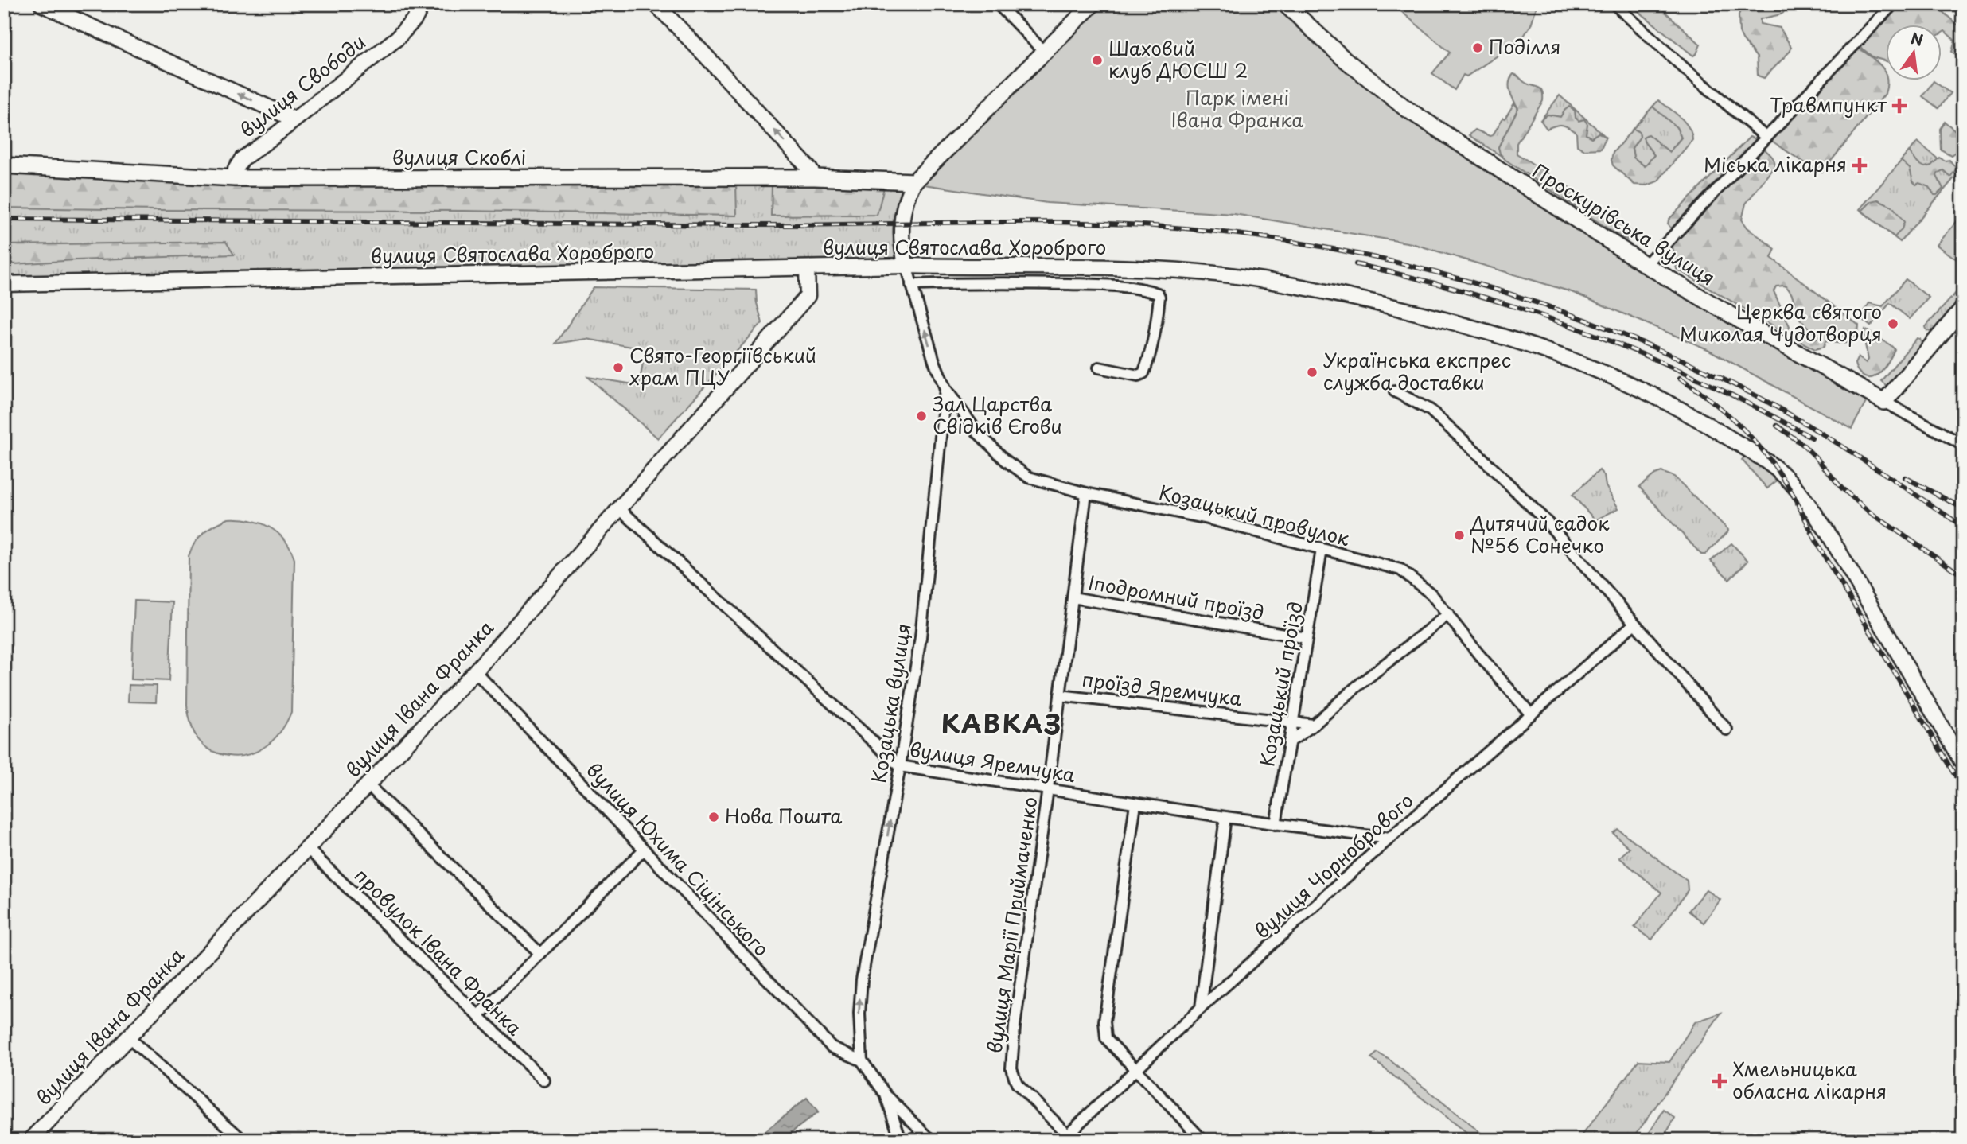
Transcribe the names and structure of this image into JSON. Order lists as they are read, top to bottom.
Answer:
{
  "streets": {
    "main road": [
      "вулиця Свободи",
      "вулиця Скоблі",
      "Проскурівська вулиця",
      "вулиця Святослава Хороброго",
      "вулиця Івана Франка"
    ],
    "street": [
      "Козацький провулок",
      "Іподромний проїзд",
      "Козацький проїзд",
      "проїзд Яремчука",
      "Козацька вулиця",
      "вулиця Яремчука",
      "вулиця Юхима Сіцінського",
      "вулиця Чорнобрового",
      "вулиця Марії Приймаченко",
      "провулок Івана Франка"
    ]
  },
  "crossings": [
    ["вулиця Свободи", "вулиця Скоблі"],
    ["вулиця Святослава Хороброго", "вулиця Івана Франка"],
    ["вулиця Святослава Хороброго", "Козацька вулиця"],
    ["Козацький провулок", "Козацький проїзд"],
    ["Козацький провулок", "Козацька вулиця"],
    ["Козацький провулок", "вулиця Чорнобрового"],
    ["Козацький провулок", "вулиця Марії Приймаченко"],
    ["Іподромний проїзд", "Козацький проїзд"],
    ["Іподромний проїзд", "вулиця Марії Приймаченко"],
    ["Козацький проїзд", "проїзд Яремчука"],
    ["Козацький проїзд", "вулиця Яремчука"],
    ["проїзд Яремчука", "вулиця Марії Приймаченко"],
    ["вулиця Івана Франка", "вулиця Яремчука"],
    ["вулиця Івана Франка", "вулиця Юхима Сіцінського"],
    ["вулиця Івана Франка", "провулок Івана Франка"],
    ["Козацька вулиця", "вулиця Яремчука"],
    ["Козацька вулиця", "вулиця Юхима Сіцінського"],
    ["вулиця Яремчука", "вулиця Чорнобрового"],
    ["вулиця Яремчука", "вулиця Марії Приймаченко"],
    ["вулиця Чорнобрового", "вулиця Марії Приймаченко"]
  ],
  "one_way": ["Козацька вулиця"],
  "districts": ["КАВКАЗ"],
  "parks": ["Парк імені Івана Франка"],
  "places": {
    "other": [
      "Поділля",
      "Шаховий клуб ДЮСШ 2",
      "Церква святого Миколая Чудотворця",
      "Свято-Георгіївський храм ПЦУ",
      "Українська експрес служба доставки",
      "Зал Царства Свідків Єгови",
      "Дитячий садок №56 Сонечко",
      "Нова Пошта"
    ],
    "health": ["Травмпункт", "Міська лікарня", "Хмельницька обласна лікарня"]
  },
  "north": "top"
}
